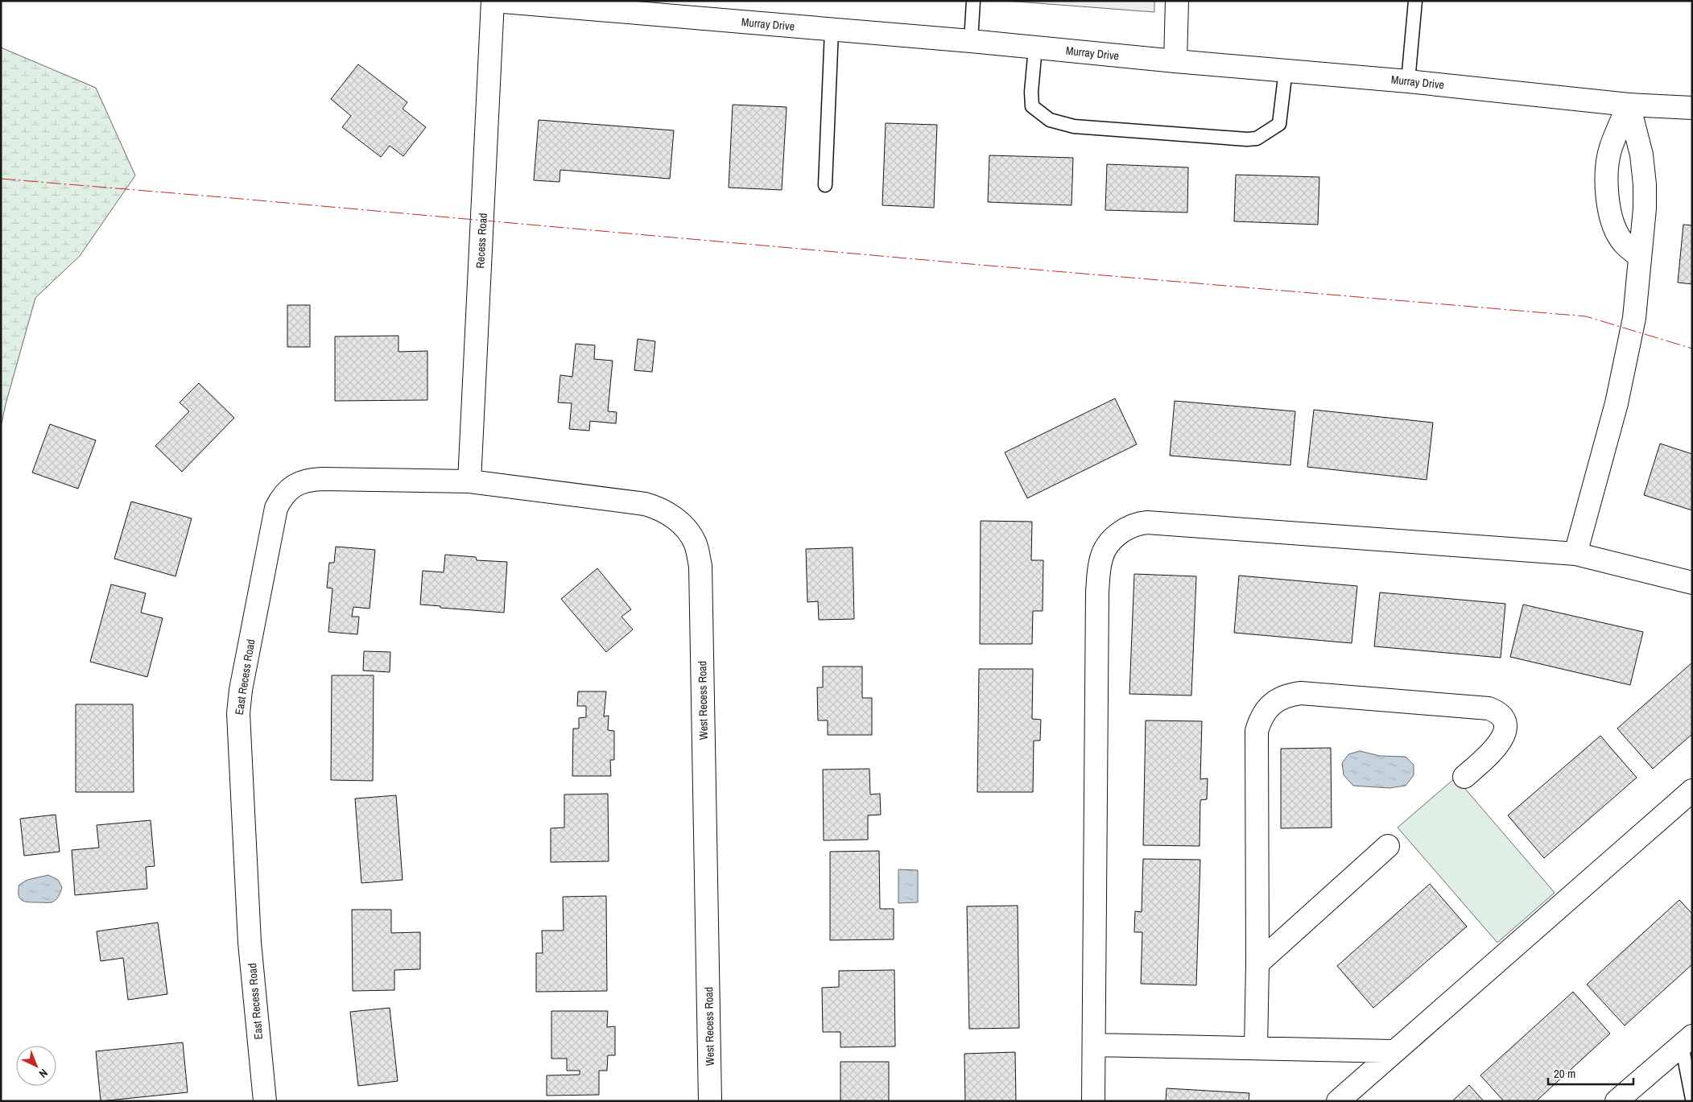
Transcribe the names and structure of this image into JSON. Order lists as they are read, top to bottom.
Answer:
{
  "streets": {
    "street": [
      "Murray Drive",
      "Recess Road",
      "East Recess Road",
      "West Recess Road"
    ]
  },
  "crossings": [
    ["Murray Drive", "Recess Road"],
    ["Recess Road", "East Recess Road"],
    ["Recess Road", "West Recess Road"],
    ["East Recess Road", "West Recess Road"]
  ],
  "scale_bar": "20 m",
  "north": "bottom right"
}
